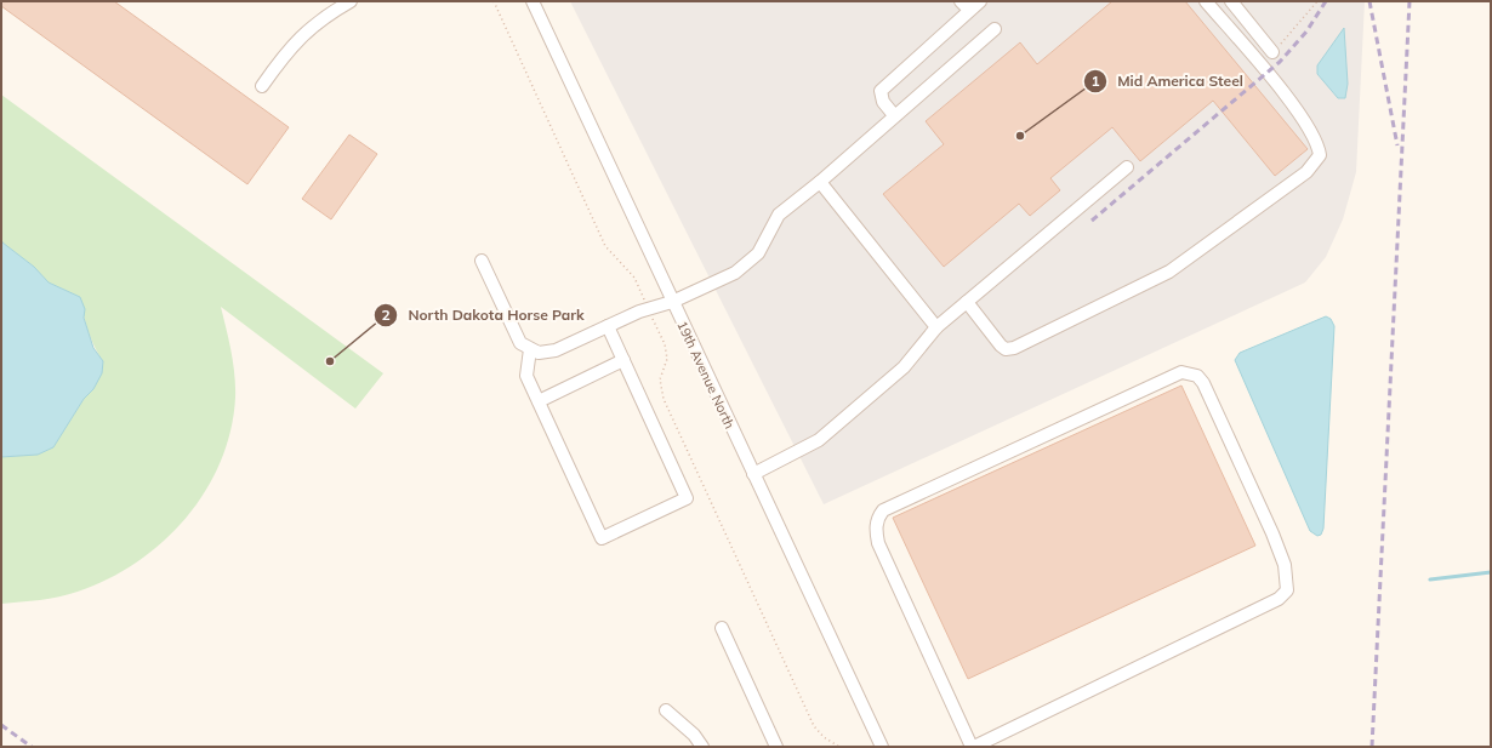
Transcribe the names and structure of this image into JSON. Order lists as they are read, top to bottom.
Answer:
{
  "streets": {
    "street": ["19th Avenue North"]
  },
  "places": ["Mid America Steel", "North Dakota Horse Park"]
}
